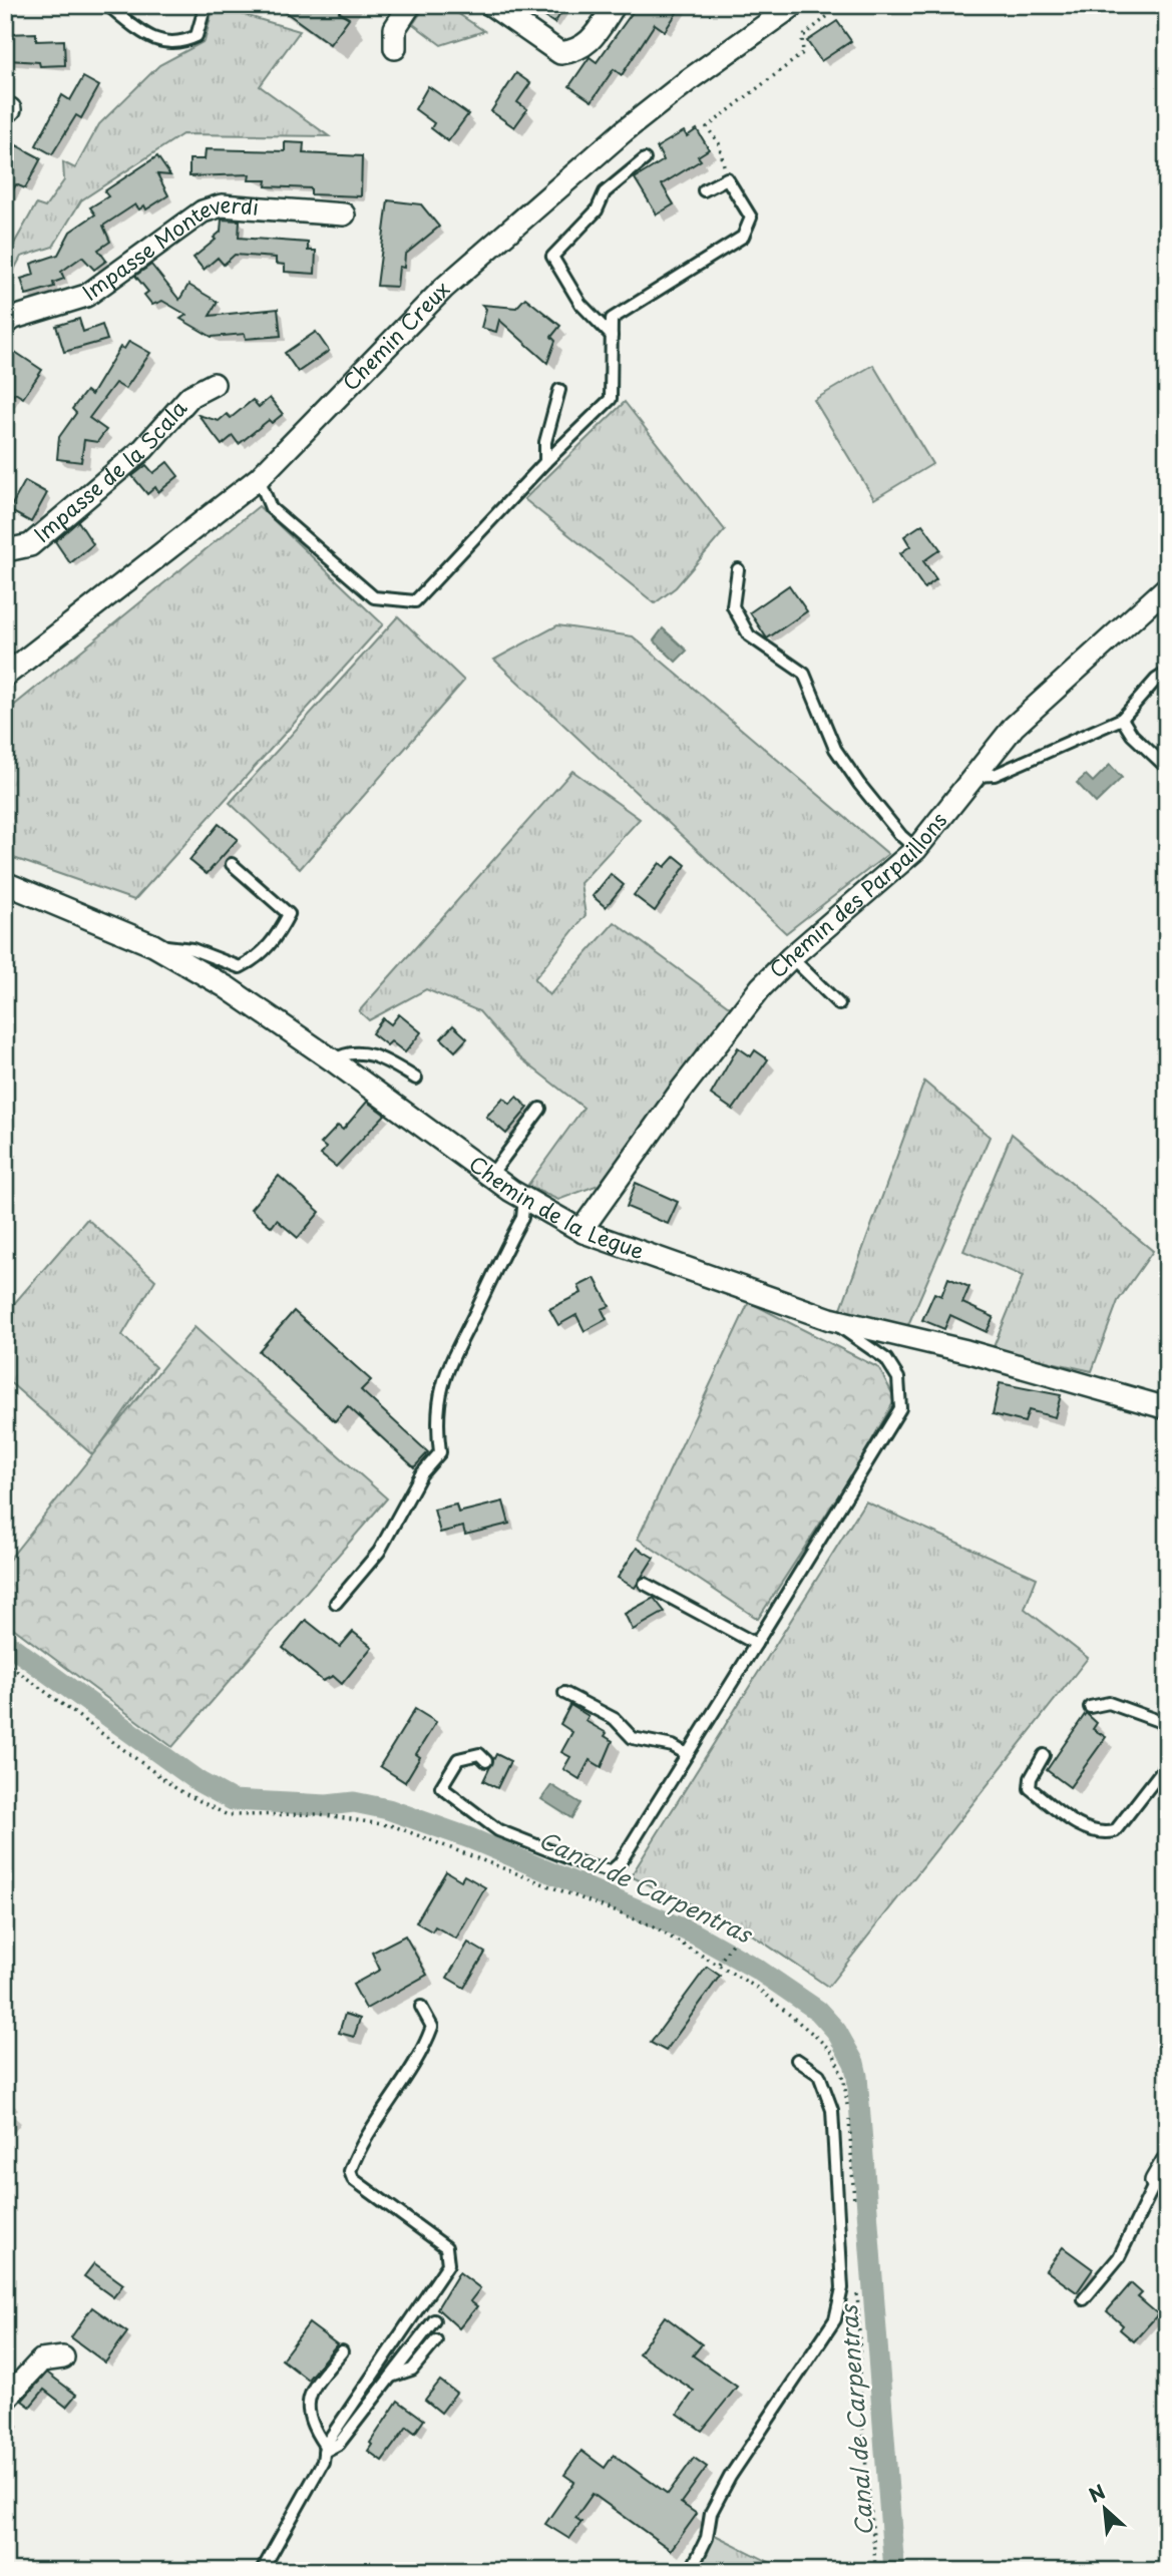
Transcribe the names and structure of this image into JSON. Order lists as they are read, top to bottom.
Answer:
{
  "streets": {
    "street": [
      "Impasse Monteverdi",
      "Chemin Creux",
      "Impasse de la Scala",
      "Chemin des Parpaillons",
      "Chemin de la Lègue"
    ]
  },
  "crossings": [
    ["Chemin des Parpaillons", "Chemin de la Lègue"]
  ],
  "water": ["Canal de Carpentras"],
  "north": "top left"
}
